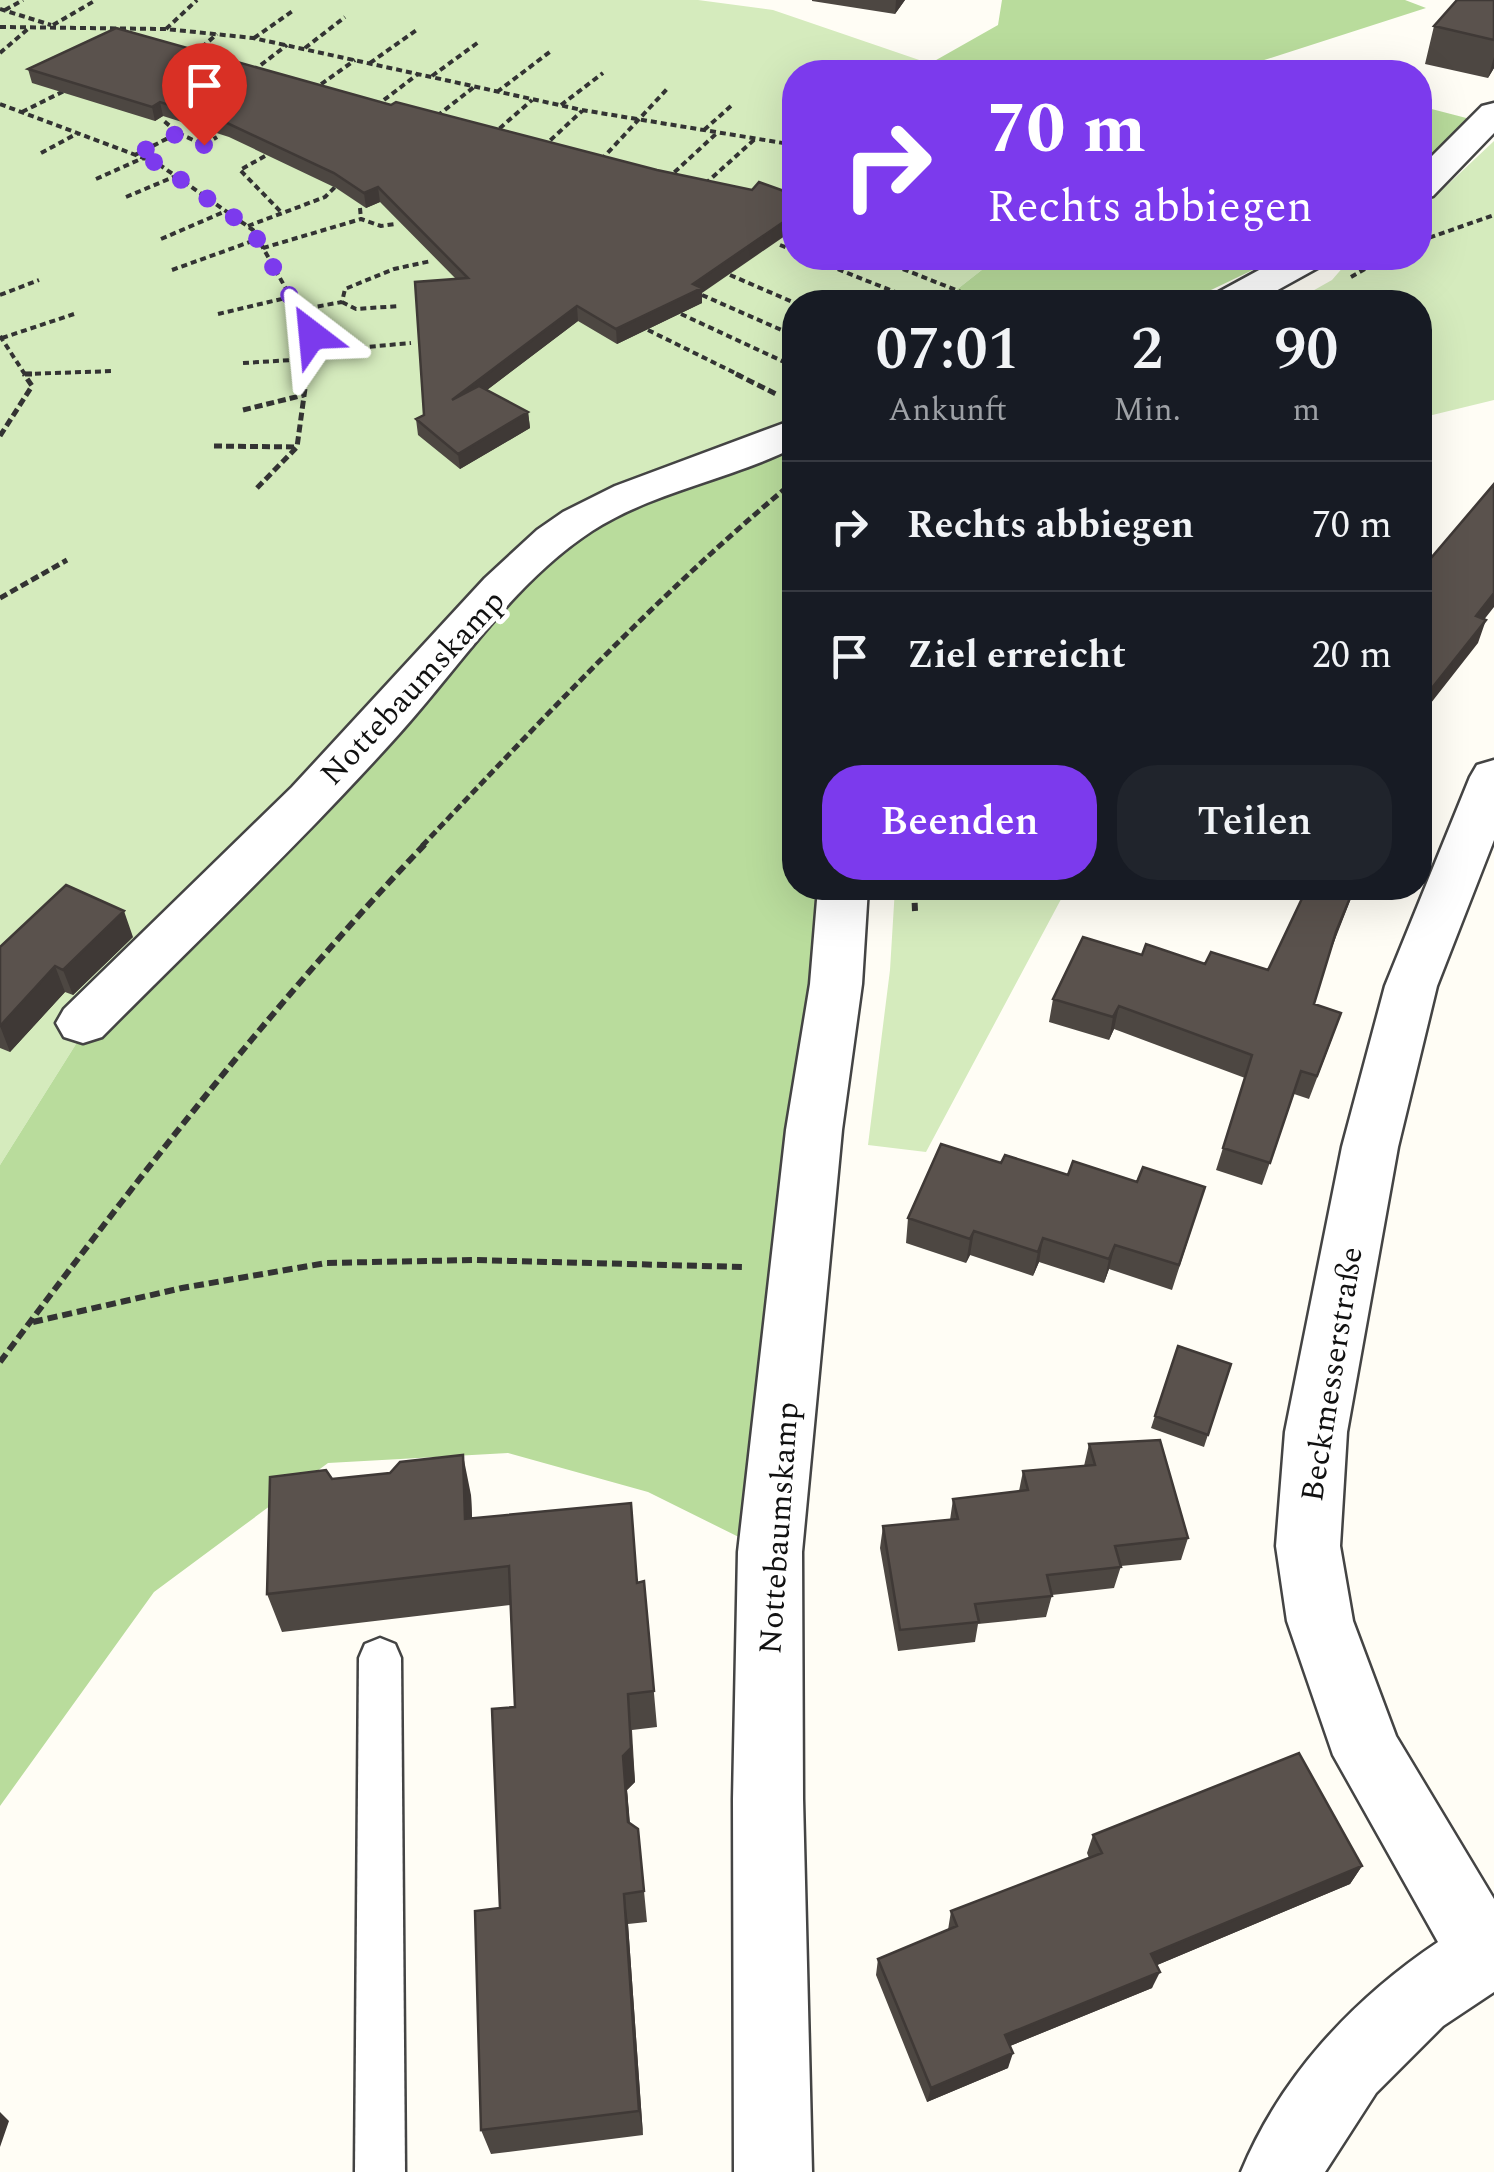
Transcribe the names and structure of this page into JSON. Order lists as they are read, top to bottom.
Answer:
{
  "streets": {
    "street": ["Nottebaumskamp", "Beckmesserstraße"]
  },
  "page": {
    "turn": ["70 m", "Rechts abbiegen"],
    "eta": [
      "07:01",
      "Ankunft",
      "2",
      "Min.",
      "90",
      "m"
    ],
    "list": [
      {
        "name": "Rechts abbiegen",
        "value": "70 m"
      },
      {
        "name": "Ziel erreicht",
        "value": "20 m"
      }
    ],
    "buttons": ["Beenden", "Teilen"]
  }
}
